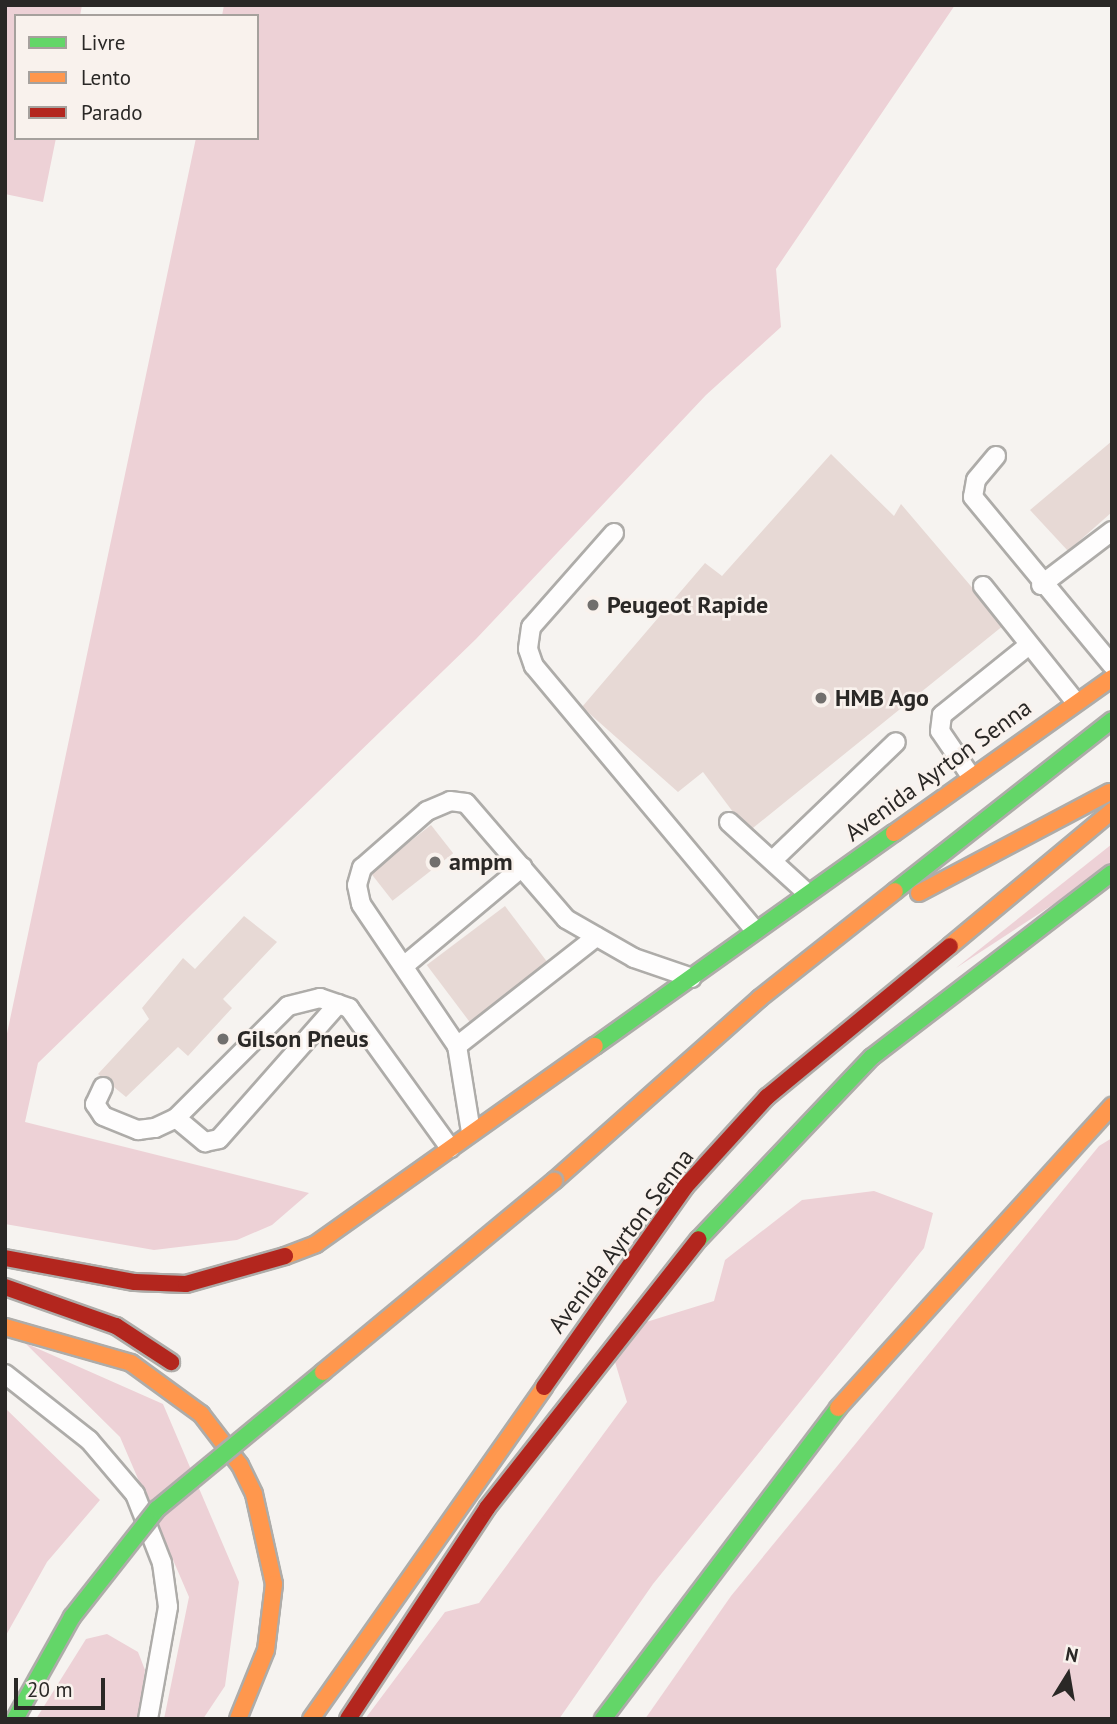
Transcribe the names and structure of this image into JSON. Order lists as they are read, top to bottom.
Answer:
{
  "streets": {
    "highway": ["Avenida Ayrton Senna"]
  },
  "places": [
    "Peugeot Rapide",
    "HMB Ago",
    "ampm",
    "Gilson Pneus"
  ],
  "legend": ["Livre", "Lento", "Parado"],
  "scale_bar": "20 m",
  "north": "top"
}
